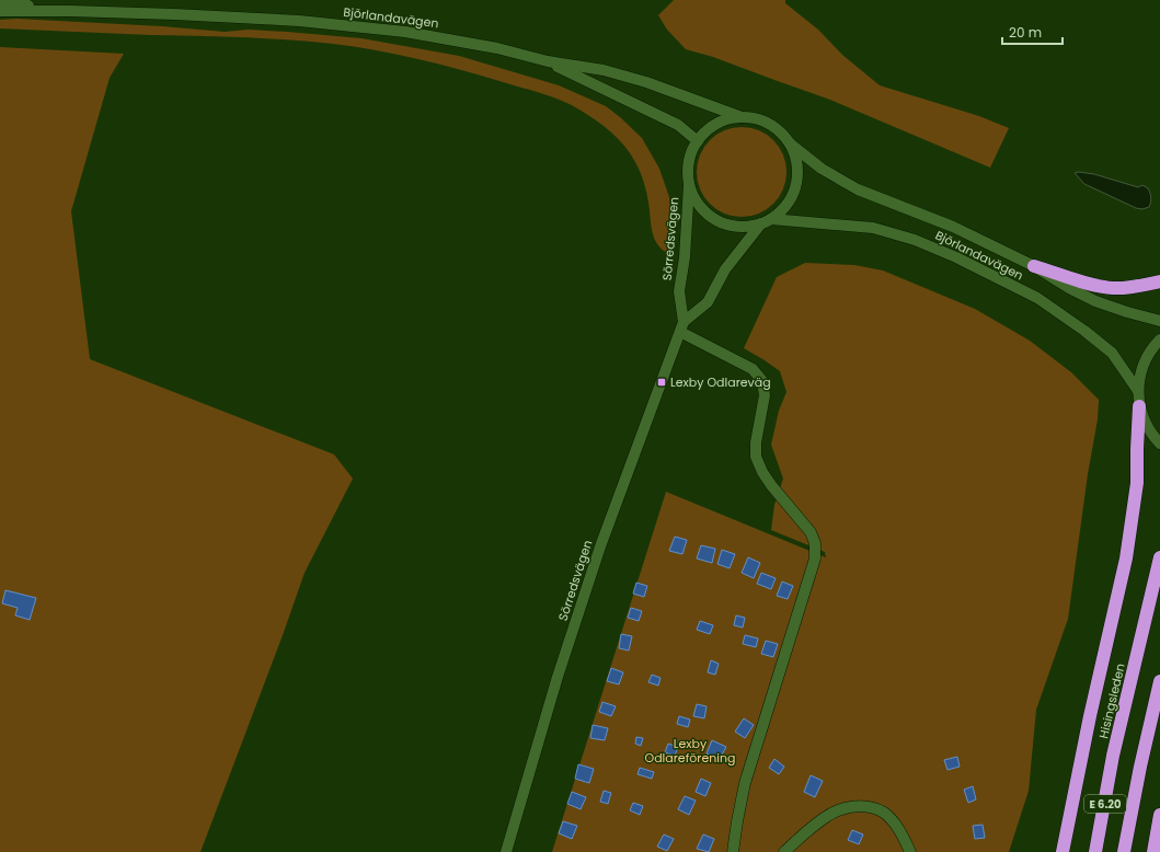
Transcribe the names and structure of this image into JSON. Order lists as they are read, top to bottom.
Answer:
{
  "streets": {
    "highway": ["Hisingsleden", "E 6.20"],
    "street": ["Björlandavägen", "Sörredsvägen"]
  },
  "crossings": [
    ["Björlandavägen", "Sörredsvägen"]
  ],
  "parks": ["Lexby Odlareförening"],
  "places": {
    "transit": ["Lexby Odlareväg"]
  },
  "scale_bar": "20 m"
}
